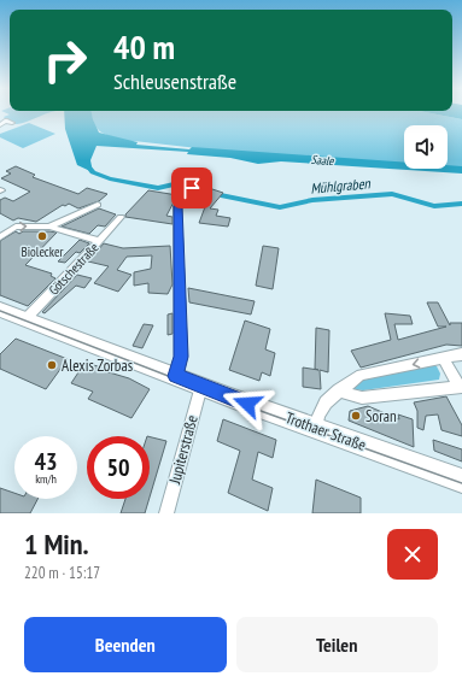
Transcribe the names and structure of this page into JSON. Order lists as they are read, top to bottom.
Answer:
{
  "streets": {
    "main road": ["Trothaer Straße"],
    "street": ["Götschestraße", "Jupiterstraße"]
  },
  "crossings": [
    ["Götschestraße", "Trothaer Straße"],
    ["Trothaer Straße", "Jupiterstraße"]
  ],
  "water": ["Saale", "Mühlgraben"],
  "places": ["Biolecker", "Alexis Zorbas", "Soran"],
  "page": {
    "turn": ["40 m", "Schleusenstraße"],
    "speed": "43 km/h",
    "limit": "50",
    "heading": ["1 Min.", "220 m · 15:17"],
    "buttons": ["Beenden", "Teilen"]
  }
}
